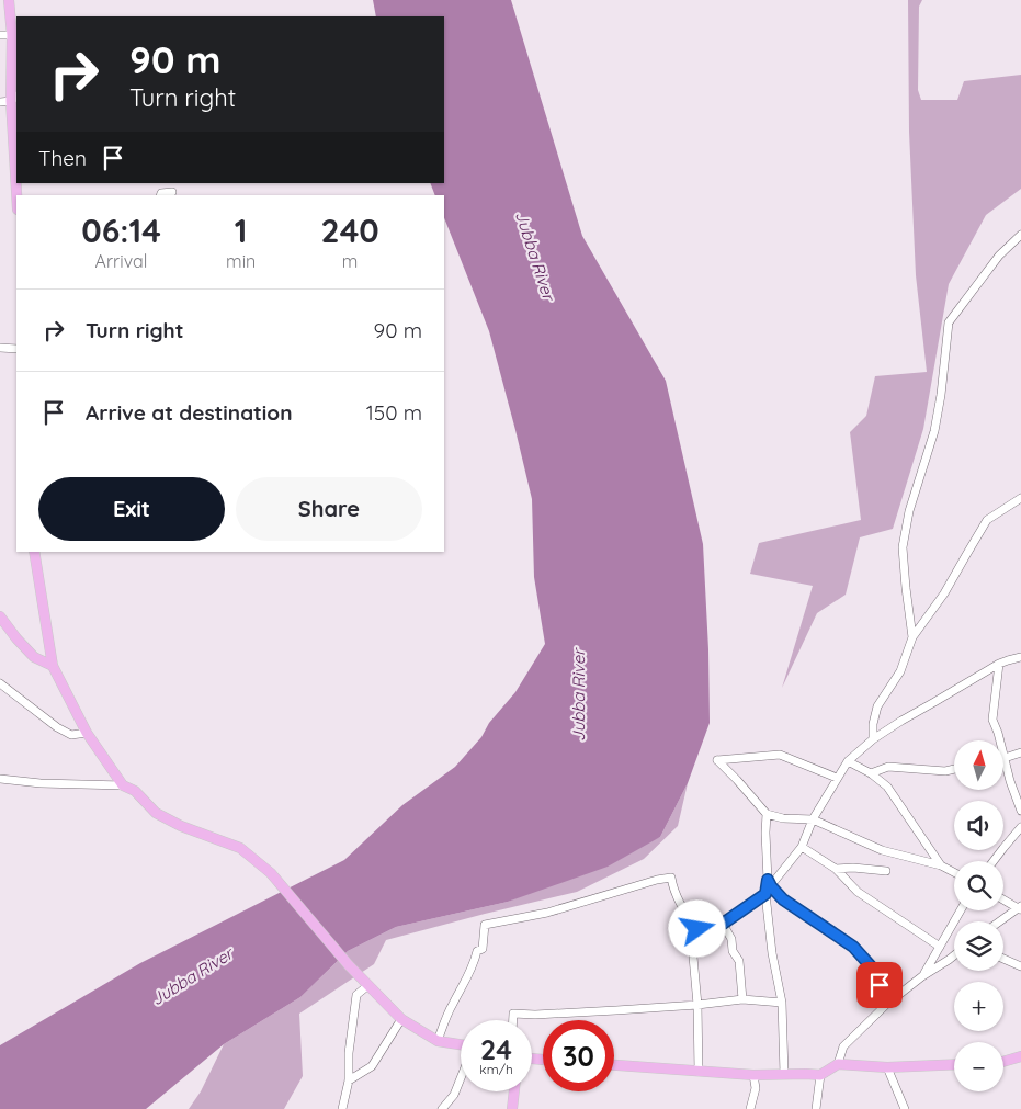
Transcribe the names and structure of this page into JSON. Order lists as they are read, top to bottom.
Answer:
{
  "water": ["Jubba River"],
  "north": "top",
  "page": {
    "turn": ["90 m", "Turn right"],
    "then": "Then",
    "eta": [
      "06:14",
      "Arrival",
      "1",
      "min",
      "240",
      "m"
    ],
    "list": [
      {
        "name": "Turn right",
        "value": "90 m"
      },
      {
        "name": "Arrive at destination",
        "value": "150 m"
      }
    ],
    "buttons": ["Exit", "Share"],
    "map_buttons": ["+", "−"],
    "speed": "24 km/h",
    "limit": "30"
  }
}
